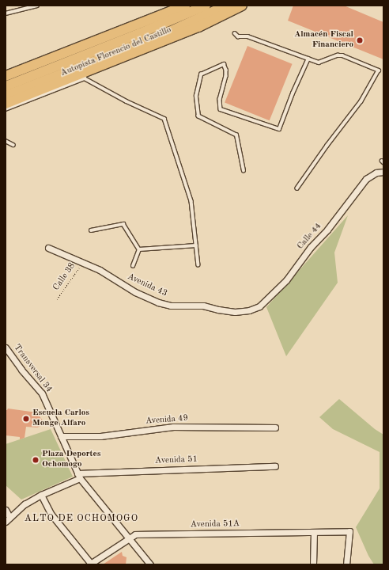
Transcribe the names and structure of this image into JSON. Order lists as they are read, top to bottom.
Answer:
{
  "streets": {
    "highway": ["Autopista Florencio del Castillo"],
    "street": [
      "Calle 44",
      "Avenida 43",
      "Transversal 34",
      "Avenida 49",
      "Avenida 51",
      "Avenida 51A"
    ],
    "path": ["Calle 38"]
  },
  "crossings": [
    ["Calle 44", "Avenida 43"],
    ["Calle 38", "Avenida 43"],
    ["Transversal 34", "Avenida 49"],
    ["Transversal 34", "Avenida 51"],
    ["Transversal 34", "Avenida 51A"]
  ],
  "districts": ["ALTO DE OCHOMOGO"],
  "places": ["Almacén Fiscal Financiero", "Escuela Carlos Monge Alfaro", "Plaza Deportes Ochomogo"]
}
